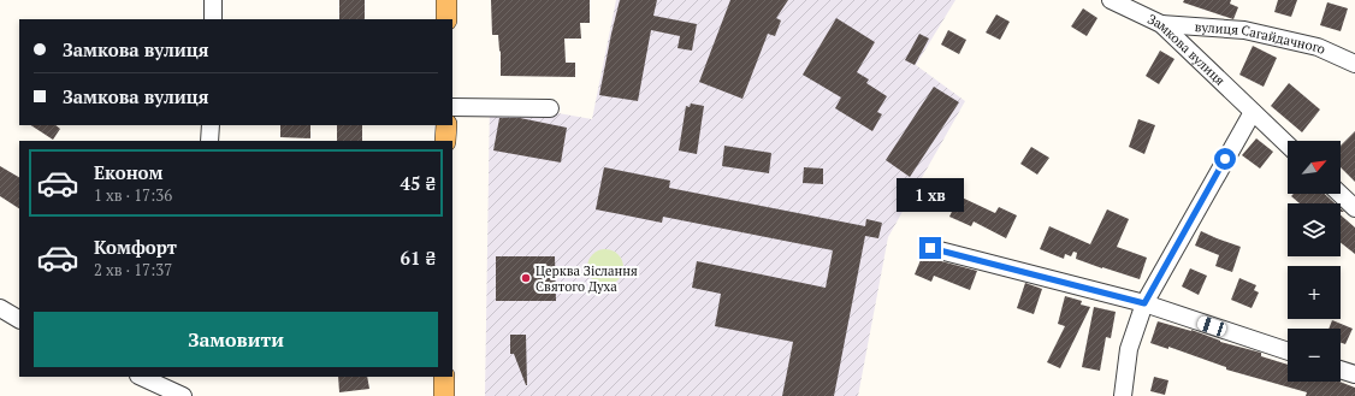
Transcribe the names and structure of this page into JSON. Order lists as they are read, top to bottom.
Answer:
{
  "streets": {
    "street": ["вулиця Сагайдачного", "Замкова вулиця"]
  },
  "crossings": [
    ["вулиця Сагайдачного", "Замкова вулиця"]
  ],
  "places": ["Церква Зіслання Святого Духа"],
  "north": "top right",
  "page": {
    "banner": ["Замкова вулиця", "Замкова вулиця"],
    "map_buttons": ["+", "−"],
    "list": [
      {
        "name": "Економ",
        "note": "1 хв · 17:36",
        "value": "45 ₴"
      },
      {
        "name": "Комфорт",
        "note": "2 хв · 17:37",
        "value": "61 ₴"
      }
    ],
    "bubble": "1 хв",
    "buttons": "Замовити"
  }
}
